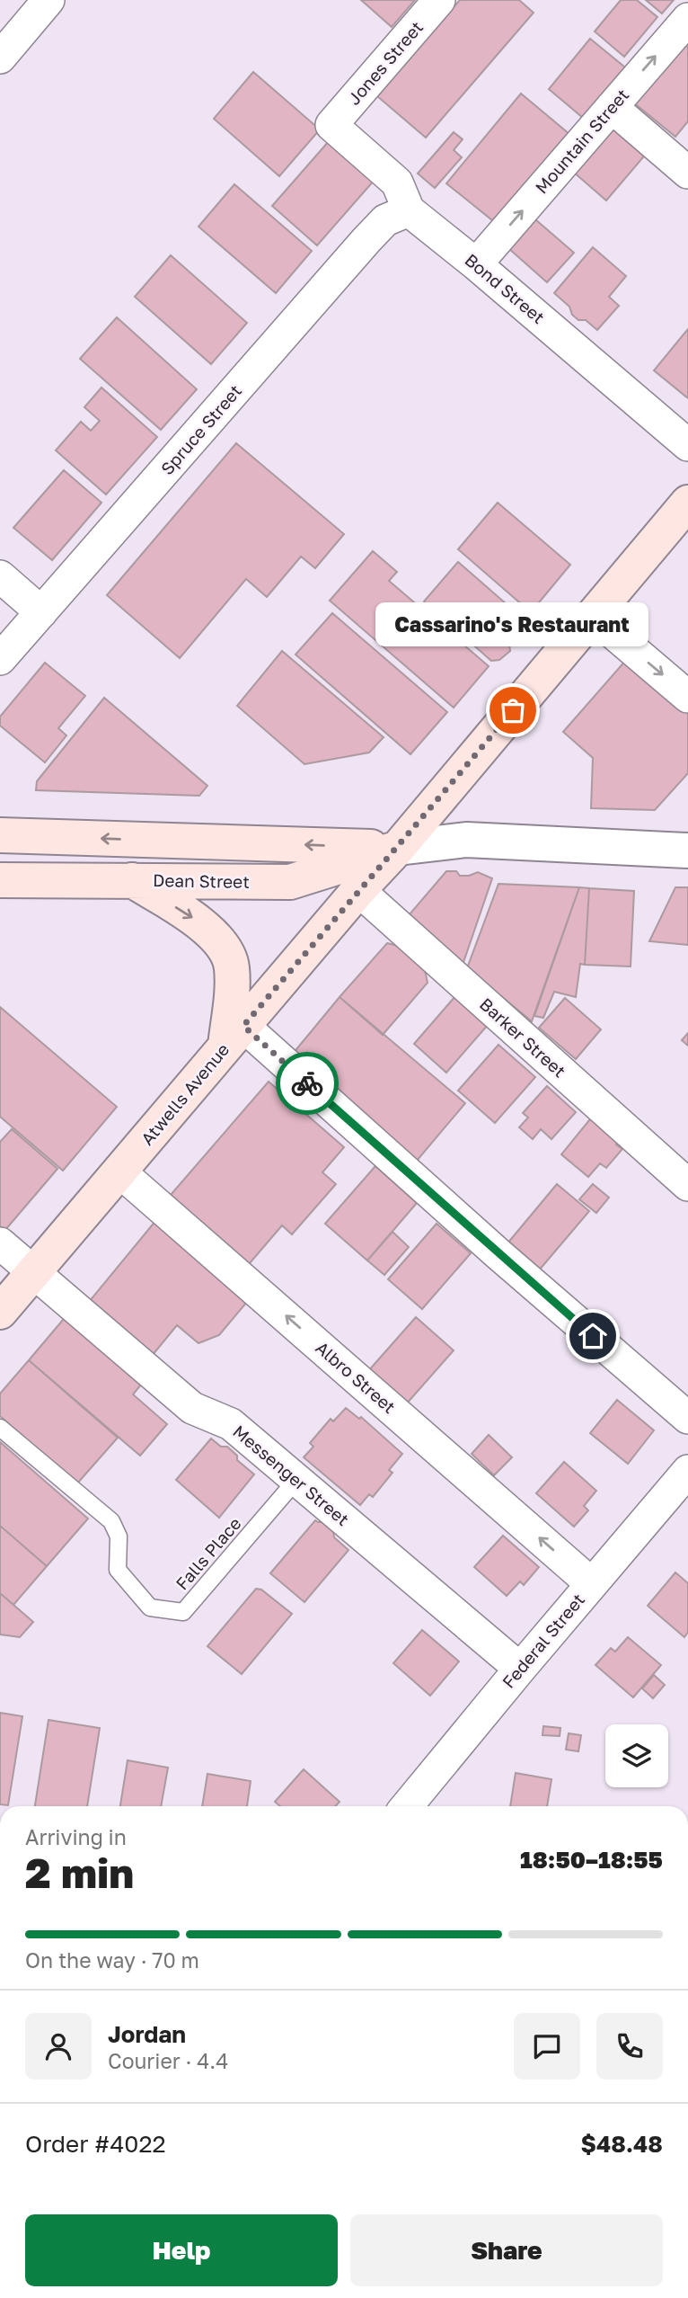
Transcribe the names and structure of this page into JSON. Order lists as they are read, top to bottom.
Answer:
{
  "streets": {
    "main road": ["Dean Street", "Atwells Avenue"],
    "street": [
      "Jones Street",
      "Mountain Street",
      "Bond Street",
      "Spruce Street",
      "Barker Street",
      "Albro Street",
      "Messenger Street",
      "Federal Street"
    ],
    "lane": ["Falls Place"]
  },
  "crossings": [
    ["Jones Street", "Bond Street"],
    ["Mountain Street", "Bond Street"],
    ["Bond Street", "Spruce Street"],
    ["Dean Street", "Atwells Avenue"],
    ["Barker Street", "Atwells Avenue"],
    ["Atwells Avenue", "Albro Street"],
    ["Atwells Avenue", "Messenger Street"],
    ["Albro Street", "Federal Street"],
    ["Messenger Street", "Falls Place"],
    ["Messenger Street", "Federal Street"]
  ],
  "one_way": ["Mountain Street"],
  "places": ["Cassarino's Restaurant"],
  "page": {
    "bubble": "Cassarino's Restaurant",
    "heading": ["2 min", "Arriving in", "18:50–18:55"],
    "panel": [
      "Jordan",
      "Courier · 4.4",
      "Order #4022",
      "$48.48"
    ],
    "bar": "On the way · 70 m",
    "buttons": ["Help", "Share"]
  }
}
